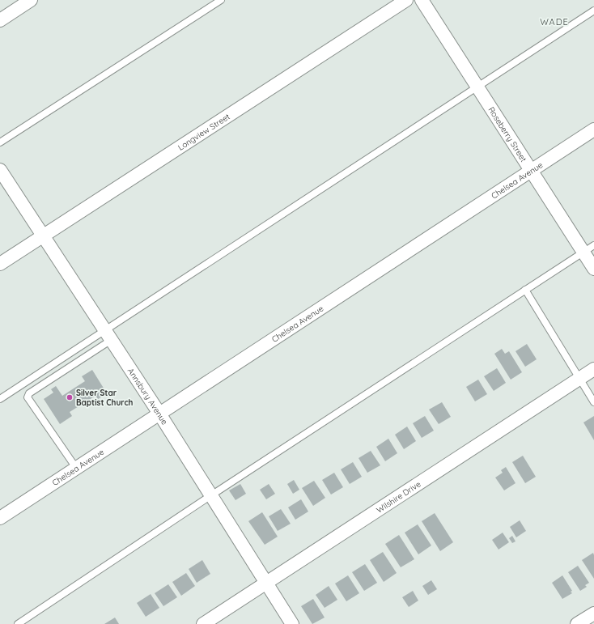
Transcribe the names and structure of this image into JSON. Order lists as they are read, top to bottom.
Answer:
{
  "streets": {
    "street": [
      "Longview Street",
      "Roseberry Street",
      "Chelsea Avenue",
      "Annsbury Avenue",
      "Wilshire Drive"
    ]
  },
  "crossings": [
    ["Longview Street", "Annsbury Avenue"],
    ["Roseberry Street", "Chelsea Avenue"],
    ["Chelsea Avenue", "Annsbury Avenue"],
    ["Annsbury Avenue", "Wilshire Drive"]
  ],
  "districts": ["WADE"],
  "places": ["Silver Star Baptist Church"]
}
